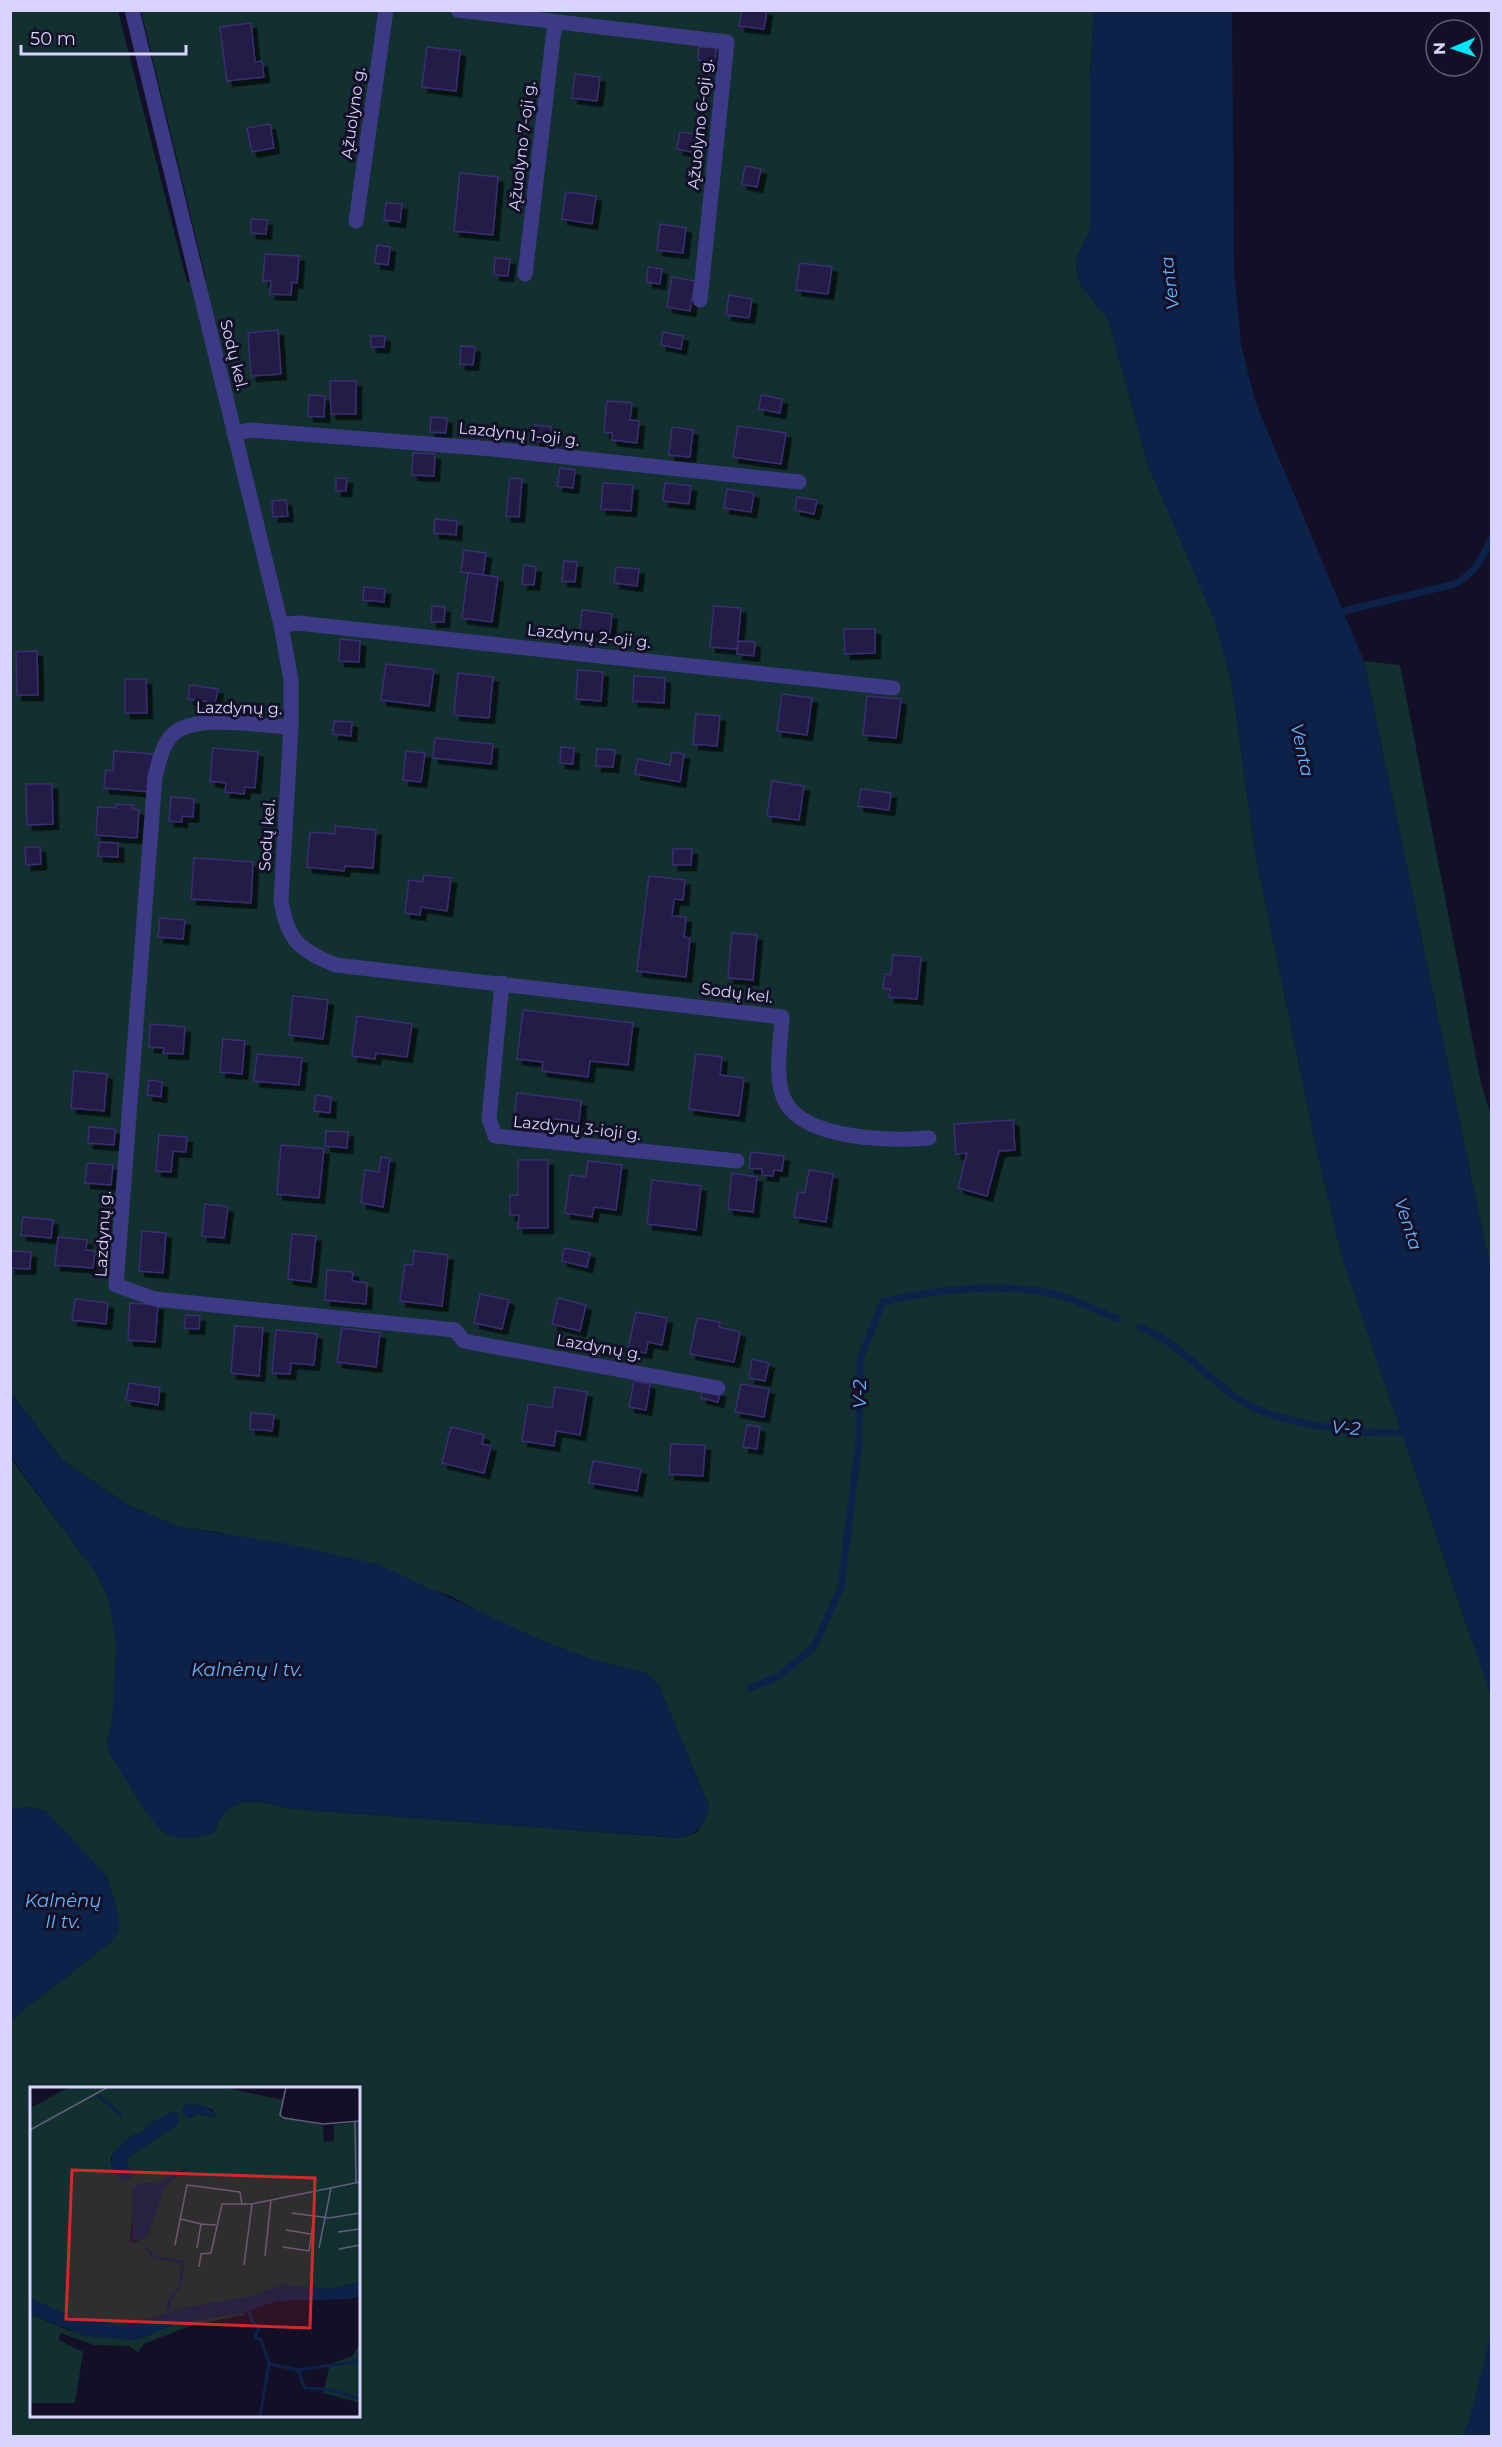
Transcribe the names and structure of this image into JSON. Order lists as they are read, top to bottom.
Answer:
{
  "streets": {
    "street": [
      "Ąžuolyno g.",
      "Ąžuolyno 6-oji g.",
      "Ąžuolyno 7-oji g.",
      "Sodų kel.",
      "Lazdynų 1-oji g.",
      "Lazdynų 2-oji g.",
      "Lazdynų g.",
      "Lazdynų 3-ioji g."
    ]
  },
  "crossings": [
    ["Ąžuolyno 6-oji g.", "Ąžuolyno 7-oji g."],
    ["Sodų kel.", "Lazdynų 1-oji g."],
    ["Sodų kel.", "Lazdynų 2-oji g."],
    ["Sodų kel.", "Lazdynų g."],
    ["Sodų kel.", "Lazdynų 3-ioji g."]
  ],
  "water": [
    "Venta",
    "V-2",
    "Kalnėnų I tv.",
    "Kalnėnų II tv."
  ],
  "scale_bar": "50 m",
  "north": "left"
}
